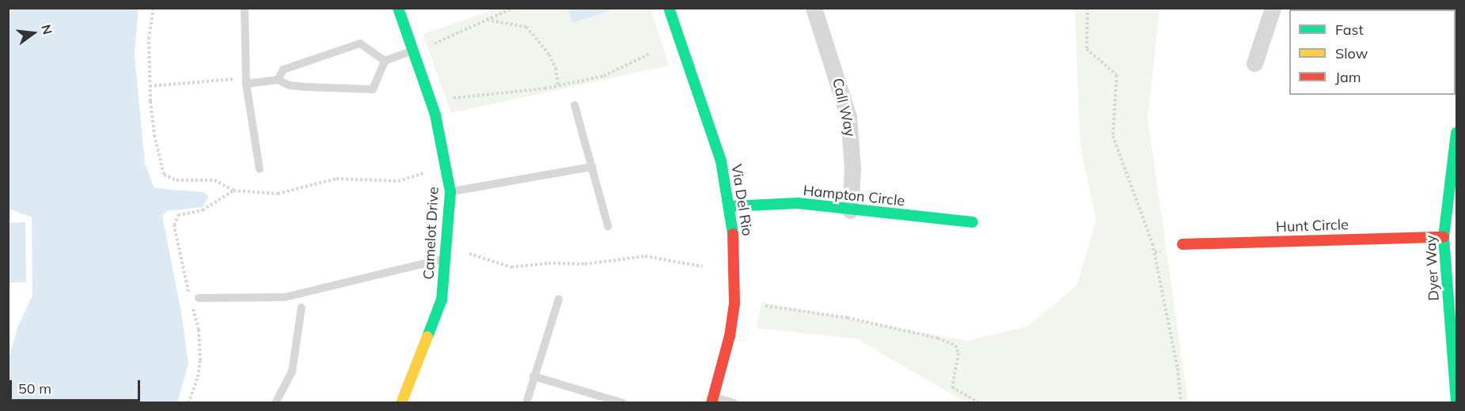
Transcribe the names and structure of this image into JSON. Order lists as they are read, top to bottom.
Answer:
{
  "streets": {
    "street": [
      "Call Way",
      "Hampton Circle",
      "Via Del Rio",
      "Hunt Circle",
      "Camelot Drive",
      "Dyer Way"
    ]
  },
  "crossings": [
    ["Call Way", "Hampton Circle"],
    ["Hampton Circle", "Via Del Rio"],
    ["Hunt Circle", "Dyer Way"]
  ],
  "legend": ["Fast", "Slow", "Jam"],
  "scale_bar": "50 m",
  "north": "right"
}
